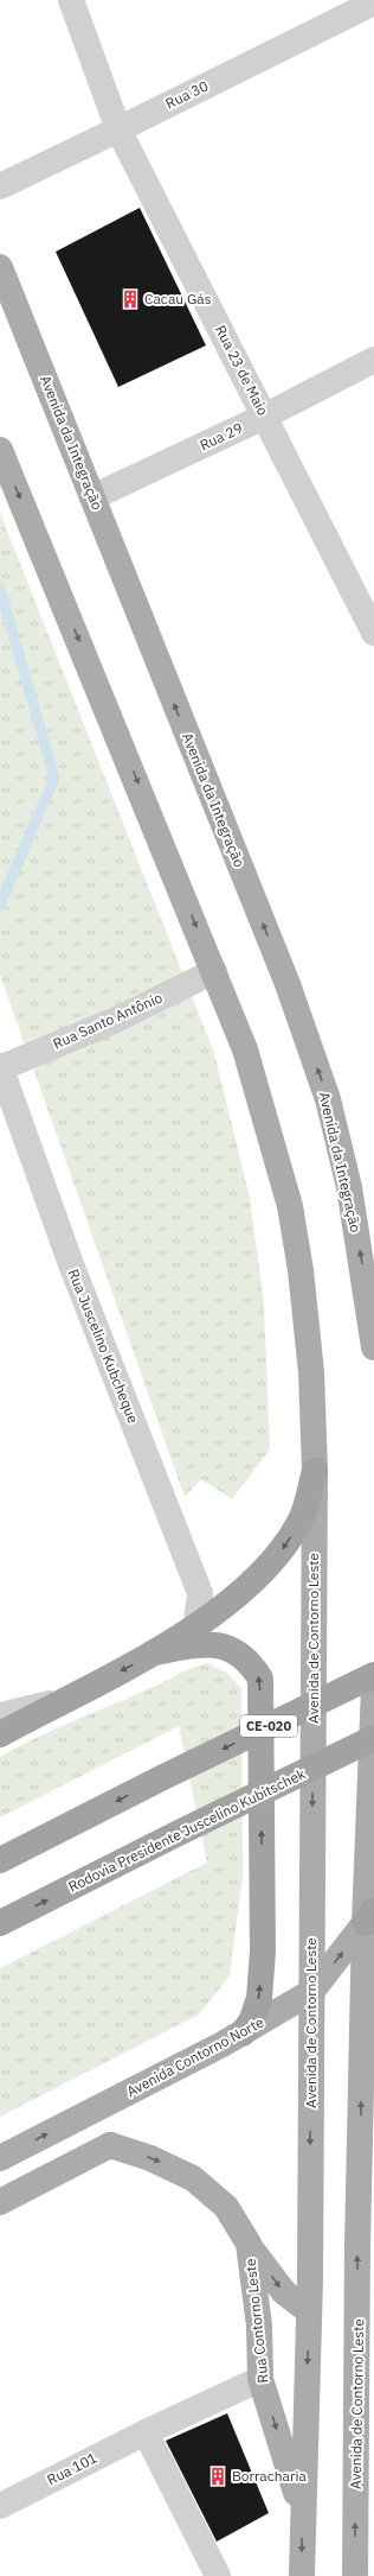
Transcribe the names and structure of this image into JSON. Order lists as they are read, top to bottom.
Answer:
{
  "streets": {
    "highway": ["CE-020", "Rodovia Presidente Juscelino Kubitschek"],
    "main road": [
      "Avenida da Integração",
      "Avenida de Contorno Leste",
      "Avenida Contorno Norte",
      "Rua Contorno Leste"
    ],
    "street": [
      "Rua 30",
      "Rua 23 de Maio",
      "Rua 29",
      "Rua Santo Antônio",
      "Rua Juscelino Kubcheque",
      "Rua 101"
    ]
  },
  "crossings": [
    ["Rua 30", "Rua 23 de Maio"],
    ["Rua 23 de Maio", "Rua 29"],
    ["Rua 29", "Avenida da Integração"],
    ["Rua Santo Antônio", "Rua Juscelino Kubcheque"],
    ["Avenida de Contorno Leste", "Avenida Contorno Norte"],
    ["Avenida de Contorno Leste", "Rua Contorno Leste"],
    ["Rua Contorno Leste", "Rua 101"]
  ],
  "one_way": ["Rua Contorno Leste"],
  "places": {
    "building": ["Cacau Gás", "Borracharia"]
  }
}
